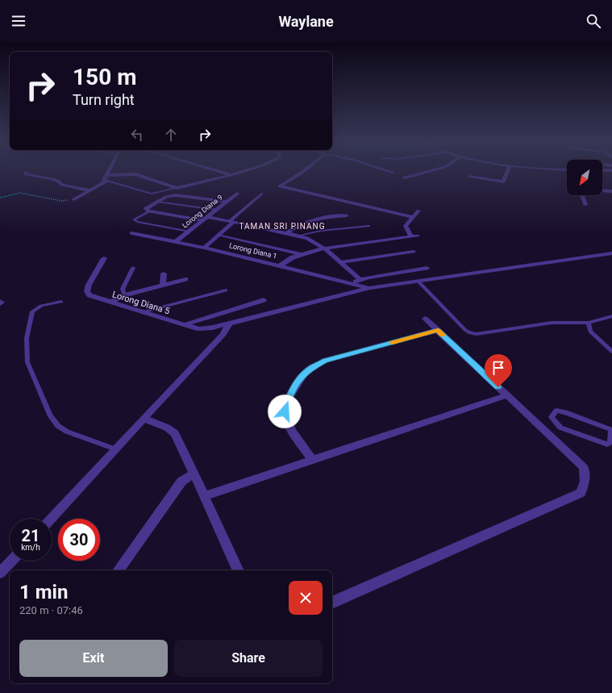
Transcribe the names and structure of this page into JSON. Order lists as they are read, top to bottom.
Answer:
{
  "streets": {
    "street": ["Lorong Diana 9", "Lorong Diana 1", "Lorong Diana 5"]
  },
  "crossings": [
    ["Lorong Diana 9", "Lorong Diana 1"],
    ["Lorong Diana 1", "Lorong Diana 5"]
  ],
  "districts": ["TAMAN SRI PINANG"],
  "north": "bottom left",
  "page": {
    "header": "Waylane",
    "turn": ["150 m", "Turn right"],
    "speed": "21 km/h",
    "limit": "30",
    "heading": ["1 min", "220 m · 07:46"],
    "buttons": ["Exit", "Share"]
  }
}
